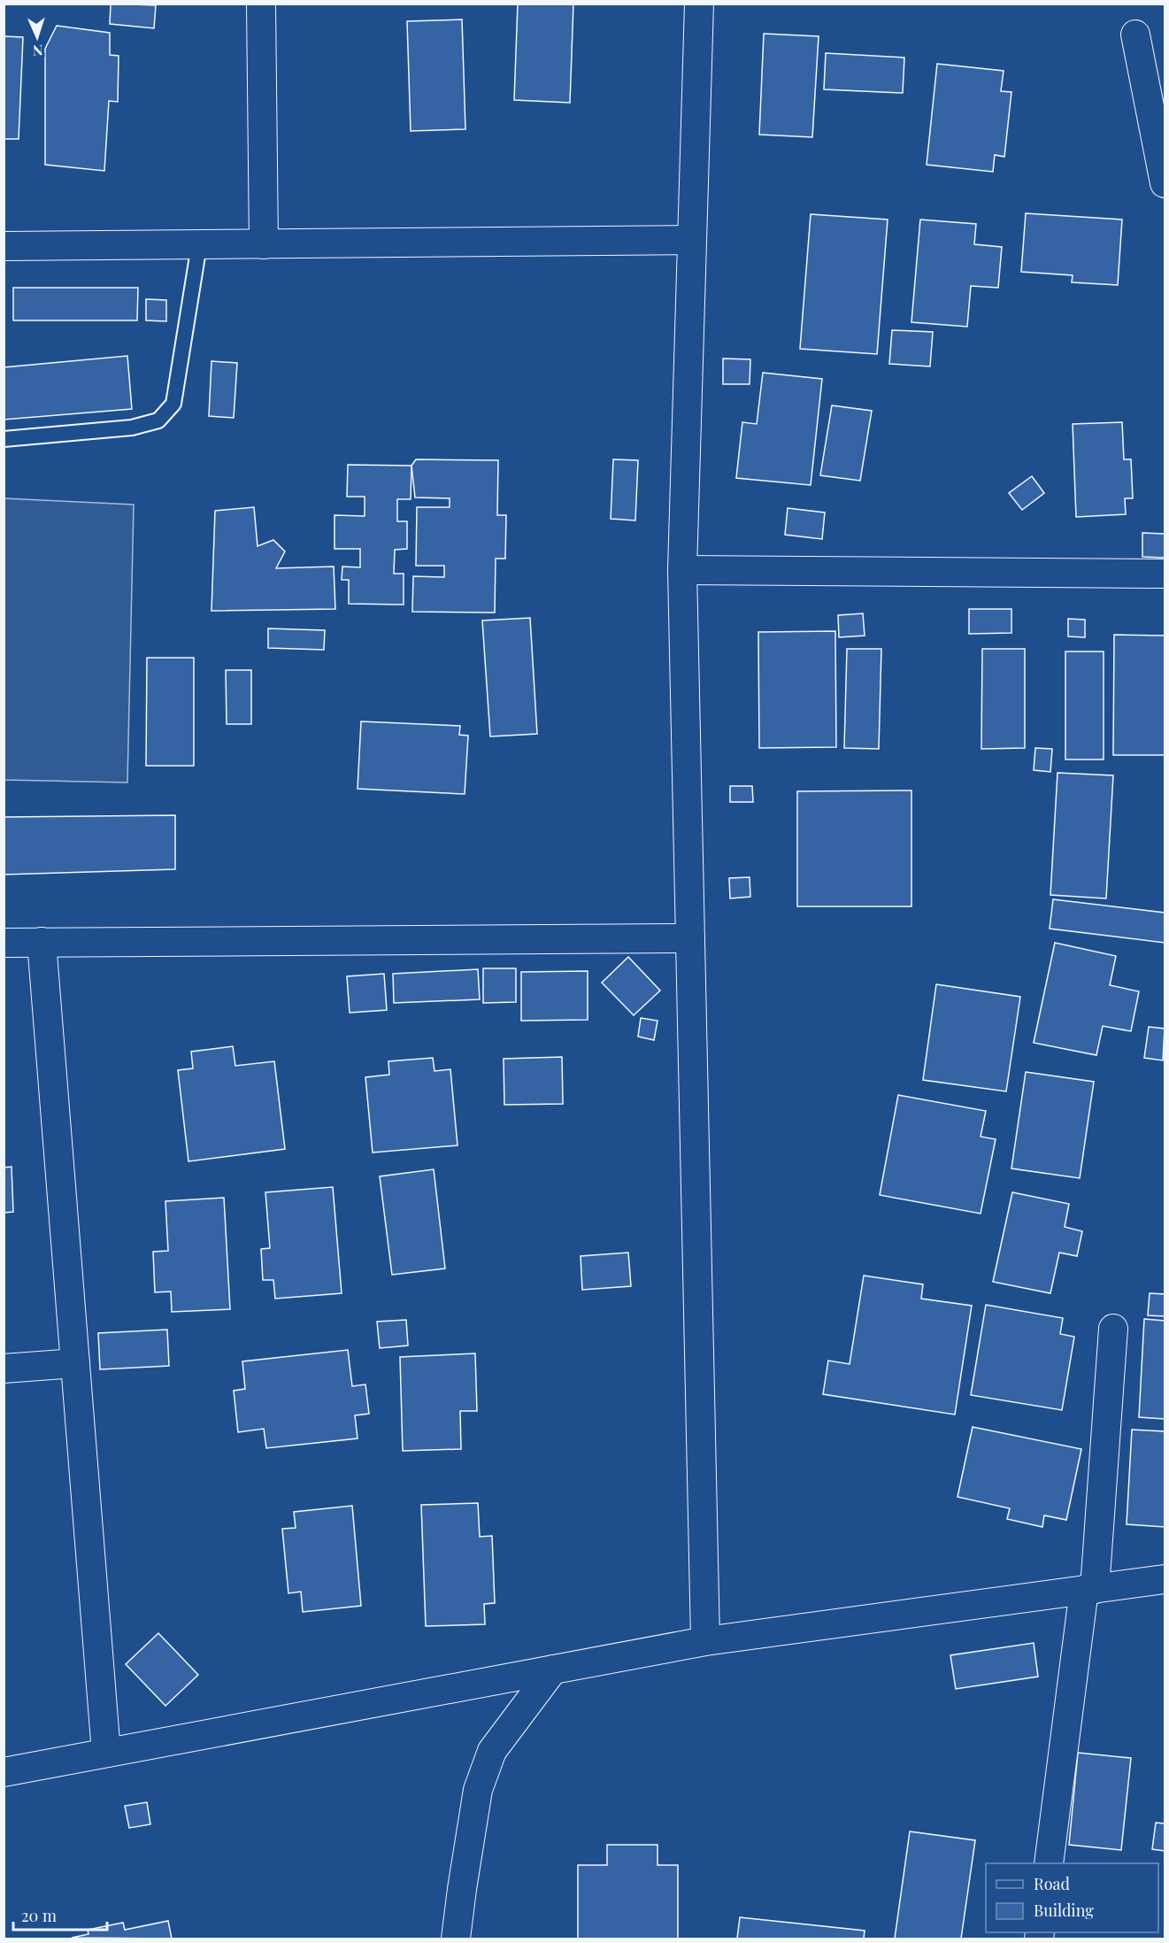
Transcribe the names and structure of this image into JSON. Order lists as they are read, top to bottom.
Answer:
{
  "legend": ["Road", "Building"],
  "scale_bar": "20 m",
  "north": "bottom"
}
